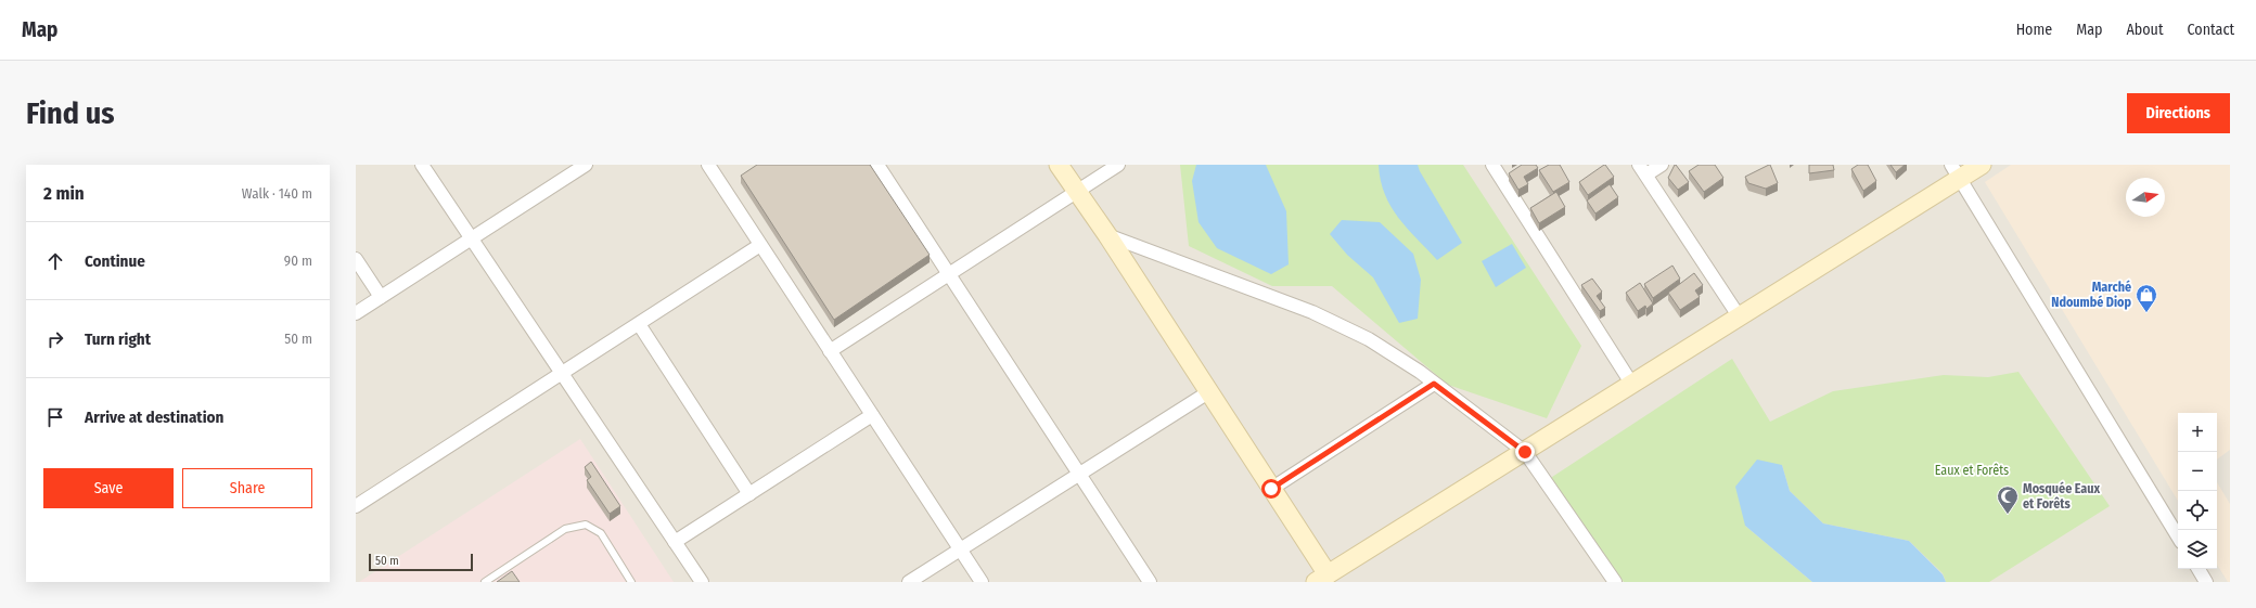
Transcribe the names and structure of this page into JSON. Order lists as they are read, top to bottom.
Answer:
{
  "parks": ["Eaux et Forêts"],
  "places": {
    "shop": ["Marché Ndoumbé Diop"],
    "mosque": ["Mosquée Eaux et Forêts"]
  },
  "scale_bar": "50 m",
  "north": "right",
  "page": {
    "header": "Map",
    "nav": [
      "Home",
      "Map",
      "About",
      "Contact"
    ],
    "buttons": [
      "Directions",
      ["Save", "Share"]
    ],
    "title": "Find us",
    "heading": ["2 min", "Walk · 140 m"],
    "list": [
      ["Continue", "90 m"],
      ["Turn right", "50 m"],
      "Arrive at destination"
    ],
    "map_buttons": ["+", "−"],
    "scale": "50 m"
  }
}
